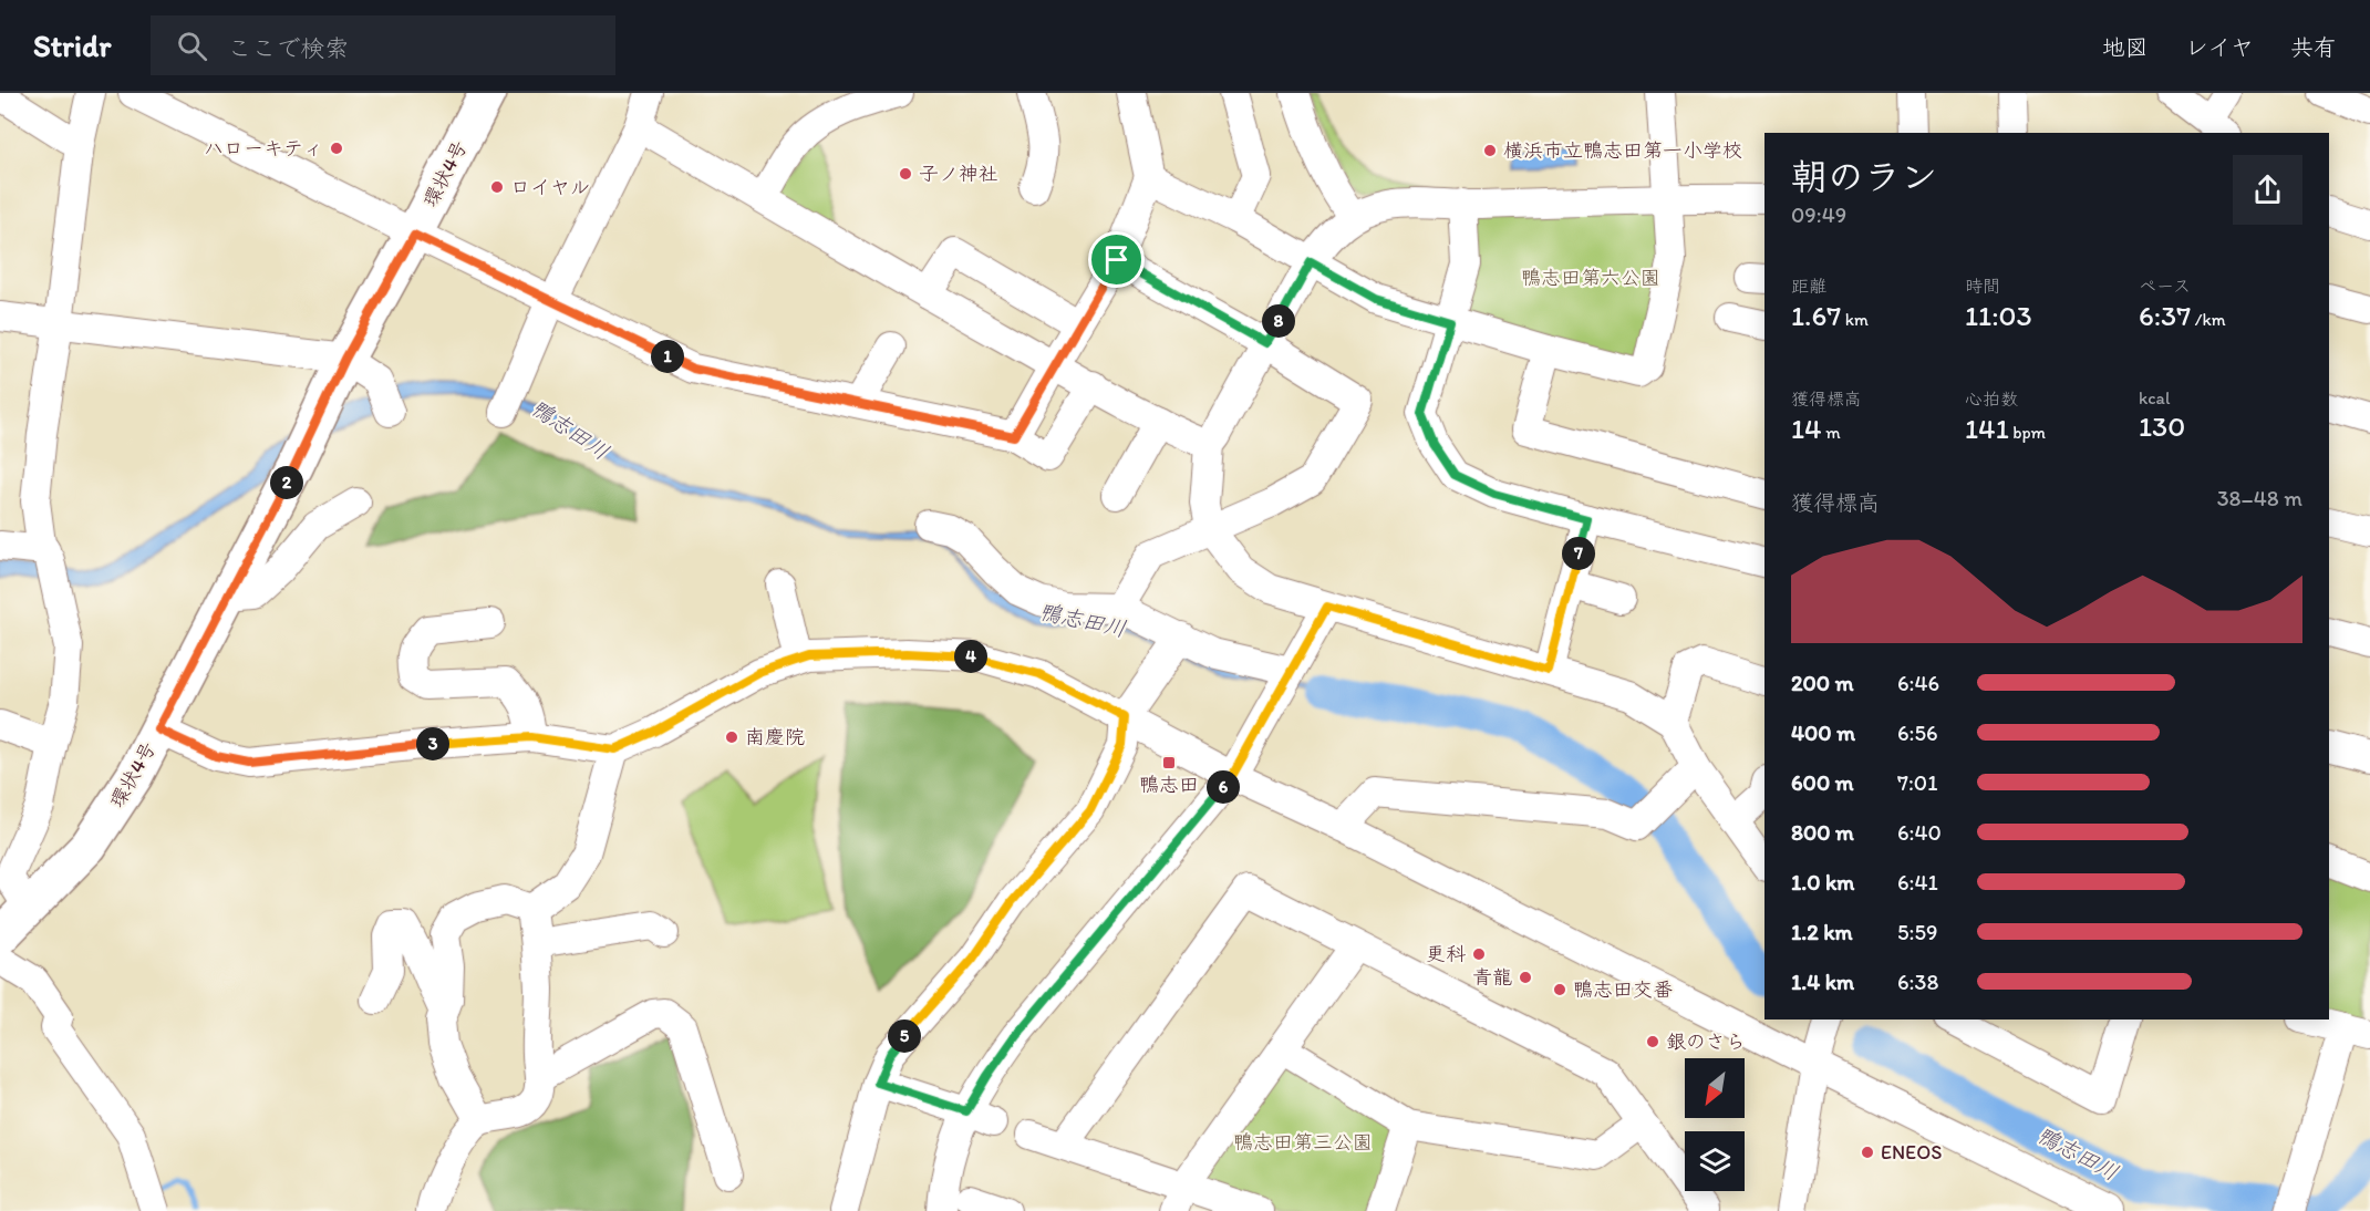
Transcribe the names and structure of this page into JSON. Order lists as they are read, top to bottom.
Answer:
{
  "streets": {
    "main road": ["環状4号"]
  },
  "water": ["鴨志田川"],
  "parks": ["鴨志田第六公園", "鴨志田第三公園"],
  "places": {
    "other": [
      "ハローキティ",
      "横浜市立鴨志田第一小学校",
      "子ノ神社",
      "ロイヤル",
      "南慶院",
      "更科",
      "青龍",
      "鴨志田交番",
      "銀のさら",
      "ENEOS"
    ],
    "transit": ["鴨志田"]
  },
  "north": "bottom left",
  "page": {
    "header": "Stridr",
    "search": "ここで検索",
    "nav": ["地図", "レイヤ", "共有"],
    "heading": ["朝のラン", "09:49"],
    "stats": [
      ["距離", "1.67 km"],
      ["時間", "11:03"],
      ["ペース", "6:37 /km"],
      ["獲得標高", "14 m"],
      ["心拍数", "141 bpm"],
      ["kcal", "130"]
    ],
    "pins": [
      "8",
      "1",
      "2",
      "7",
      "4",
      "3",
      "6",
      "5"
    ],
    "chart": ["獲得標高", "38–48 m"],
    "list": [
      {
        "name": "200 m",
        "note": "6:46"
      },
      {
        "name": "400 m",
        "note": "6:56"
      },
      {
        "name": "600 m",
        "note": "7:01"
      },
      {
        "name": "800 m",
        "note": "6:40"
      },
      {
        "name": "1.0 km",
        "note": "6:41"
      },
      {
        "name": "1.2 km",
        "note": "5:59"
      },
      {
        "name": "1.4 km",
        "note": "6:38"
      }
    ]
  }
}
